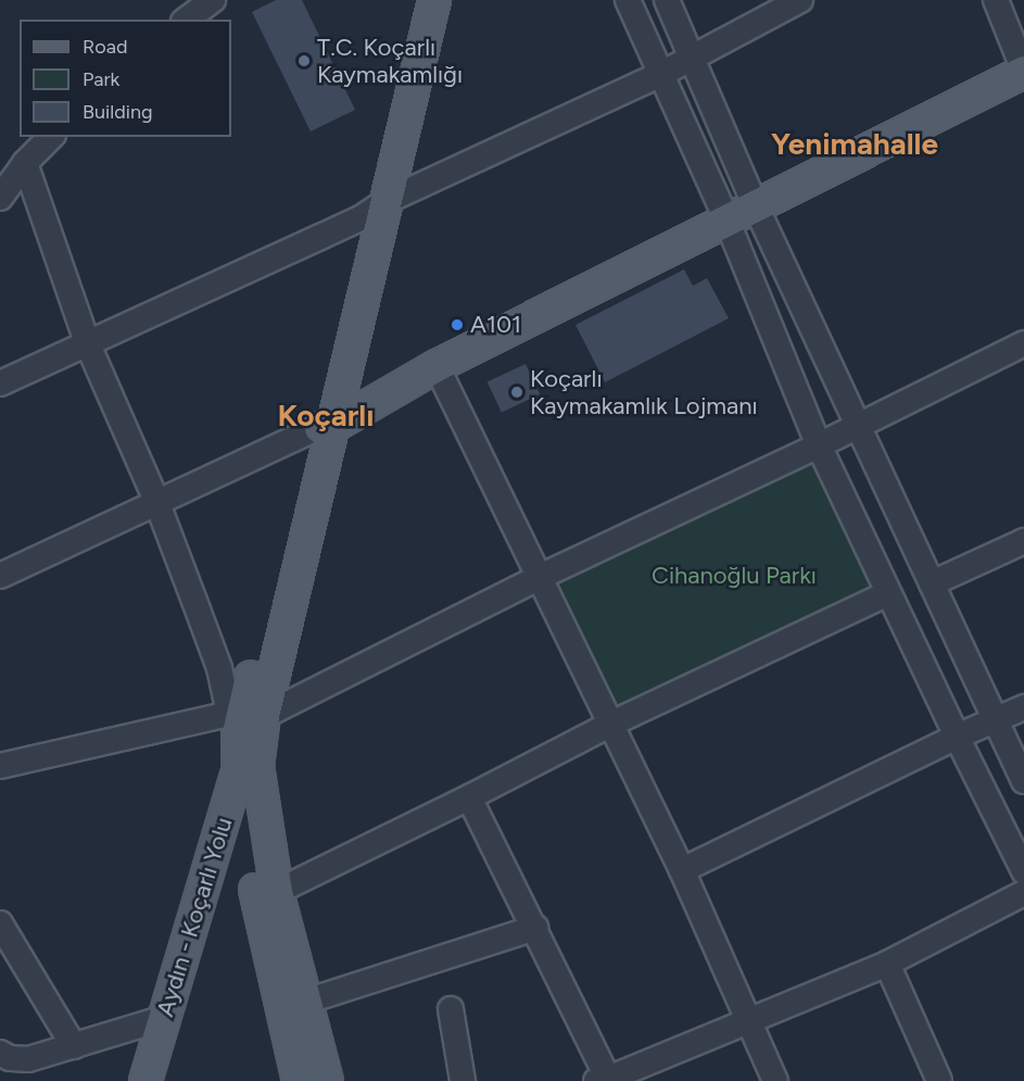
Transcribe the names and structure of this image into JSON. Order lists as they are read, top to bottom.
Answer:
{
  "streets": {
    "main road": ["Aydın - Koçarlı Yolu"]
  },
  "districts": ["Yenimahalle", "Koçarlı"],
  "parks": ["Cihanoğlu Parkı"],
  "places": ["T.C. Koçarlı Kaymakamlığı", "A101", "Koçarlı Kaymakamlık Lojmanı"],
  "legend": ["Road", "Park", "Building"]
}
